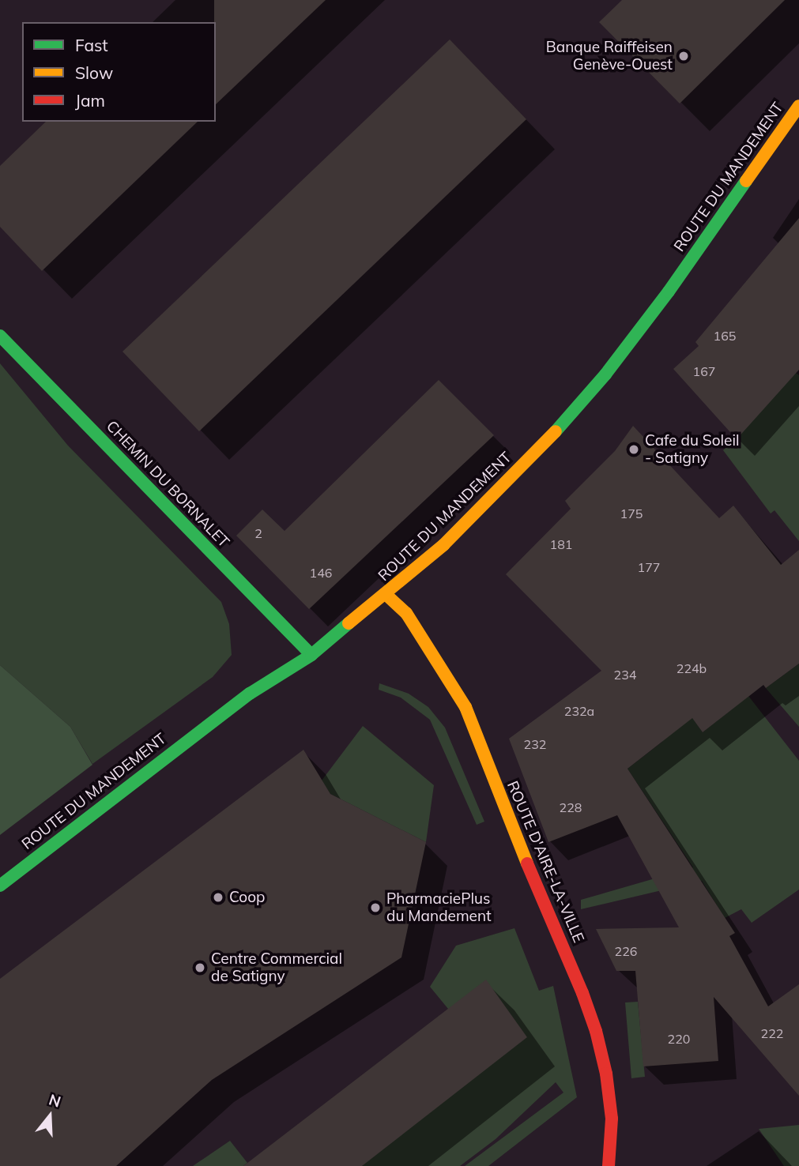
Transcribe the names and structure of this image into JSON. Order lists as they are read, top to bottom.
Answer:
{
  "streets": {
    "street": ["ROUTE DU MANDEMENT", "CHEMIN DU BORNALET", "ROUTE D'AIRE-LA-VILLE"]
  },
  "crossings": [
    ["ROUTE DU MANDEMENT", "CHEMIN DU BORNALET"],
    ["ROUTE DU MANDEMENT", "ROUTE D'AIRE-LA-VILLE"]
  ],
  "places": [
    "Banque Raiffeisen Genève-Ouest",
    "Cafe du Soleil - Satigny",
    "Coop",
    "PharmaciePlus du Mandement",
    "Centre Commercial de Satigny"
  ],
  "house_numbers": [
    "165",
    "167",
    "175",
    "2",
    "181",
    "177",
    "146",
    "224b",
    "234",
    "232a",
    "232",
    "228",
    "226",
    "222",
    "220"
  ],
  "legend": ["Fast", "Slow", "Jam"],
  "north": "top"
}
